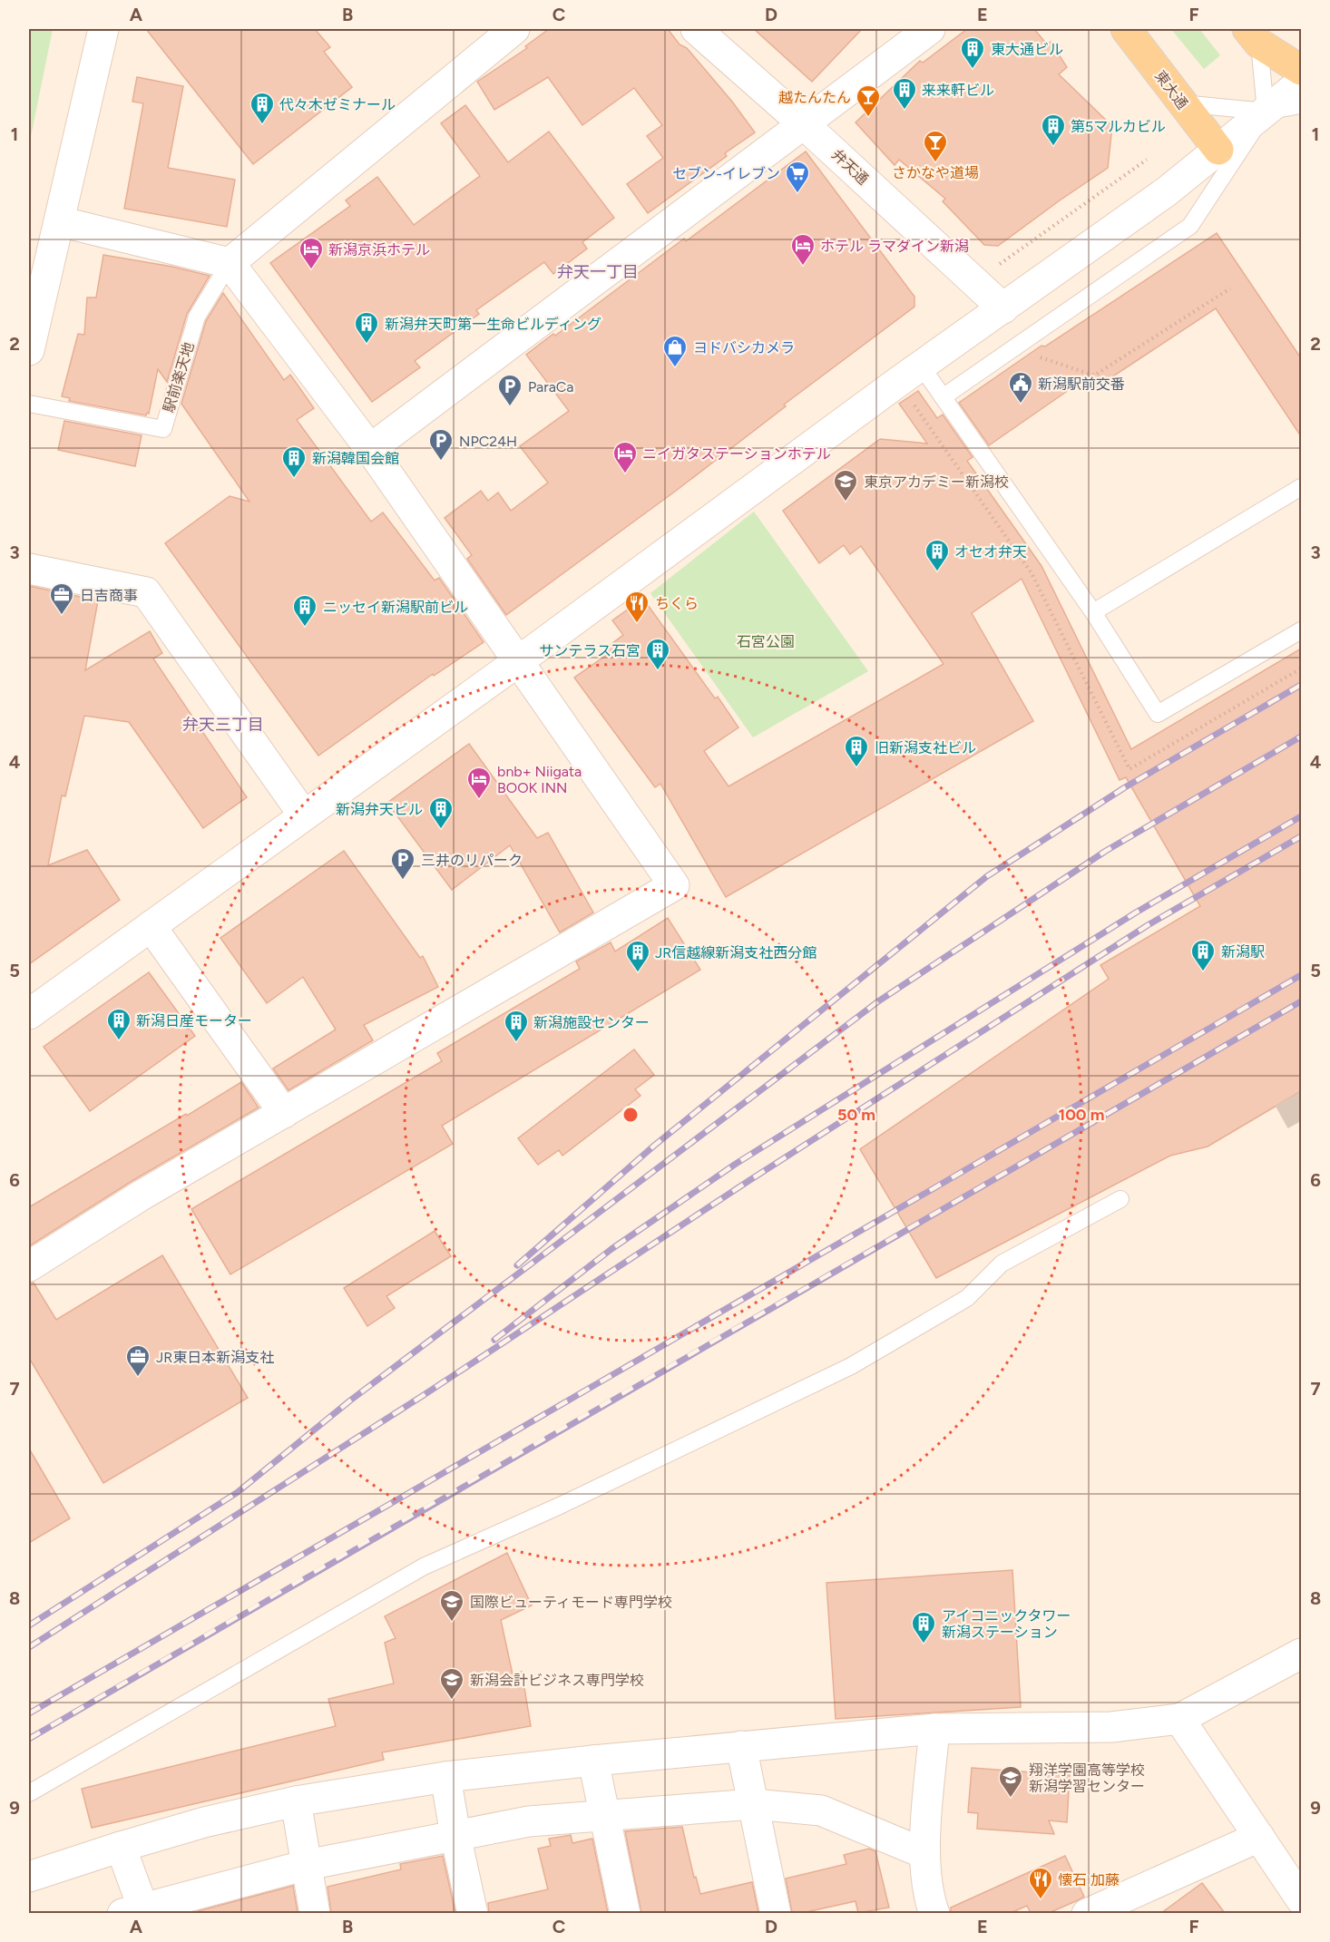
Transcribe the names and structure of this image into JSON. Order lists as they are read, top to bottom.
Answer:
{
  "streets": {
    "main road": ["東大通"],
    "street": ["弁天通"],
    "lane": ["駅前楽天地"]
  },
  "districts": ["弁天一丁目", "弁天三丁目"],
  "parks": ["石宮公園"],
  "places": {
    "building": [
      "東大通ビル",
      "来来軒ビル",
      "代々木ゼミナール",
      "第5マルカビル",
      "新潟弁天町第一生命ビルディング",
      "新潟韓国会館",
      "オセオ弁天",
      "ニッセイ新潟駅前ビル",
      "サンテラス石宮",
      "旧新潟支社ビル",
      "新潟弁天ビル",
      "新潟駅",
      "JR信越線新潟支社西分館",
      "新潟日産モーター",
      "新潟施設センター",
      "アイコニックタワー 新潟ステーション"
    ],
    "bar": ["越たんたん", "さかなや道場"],
    "supermarket": ["セブン-イレブン"],
    "hotel": [
      "ホテル ラマダイン新潟",
      "新潟京浜ホテル",
      "ニイガタステーションホテル",
      "bnb+ Niigata BOOK INN"
    ],
    "shop": ["ヨドバシカメラ"],
    "public building": ["新潟駅前交番"],
    "parking": ["ParaCa", "NPC24H", "三井のリパーク"],
    "school or university": [
      "東京アカデミー新潟校",
      "国際ビューティモード専門学校",
      "新潟会計ビジネス専門学校",
      "翔洋学園高等学校 新潟学習センター"
    ],
    "office": ["日吉商事", "JR東日本新潟支社"],
    "restaurant": ["ちくら", "懐石 加藤"]
  },
  "grid": {
    "columns": [
      "A",
      "B",
      "C",
      "D",
      "E",
      "F"
    ],
    "rows": [
      "1",
      "2",
      "3",
      "4",
      "5",
      "6",
      "7",
      "8",
      "9"
    ]
  },
  "rings": ["50 m", "100 m"]
}
